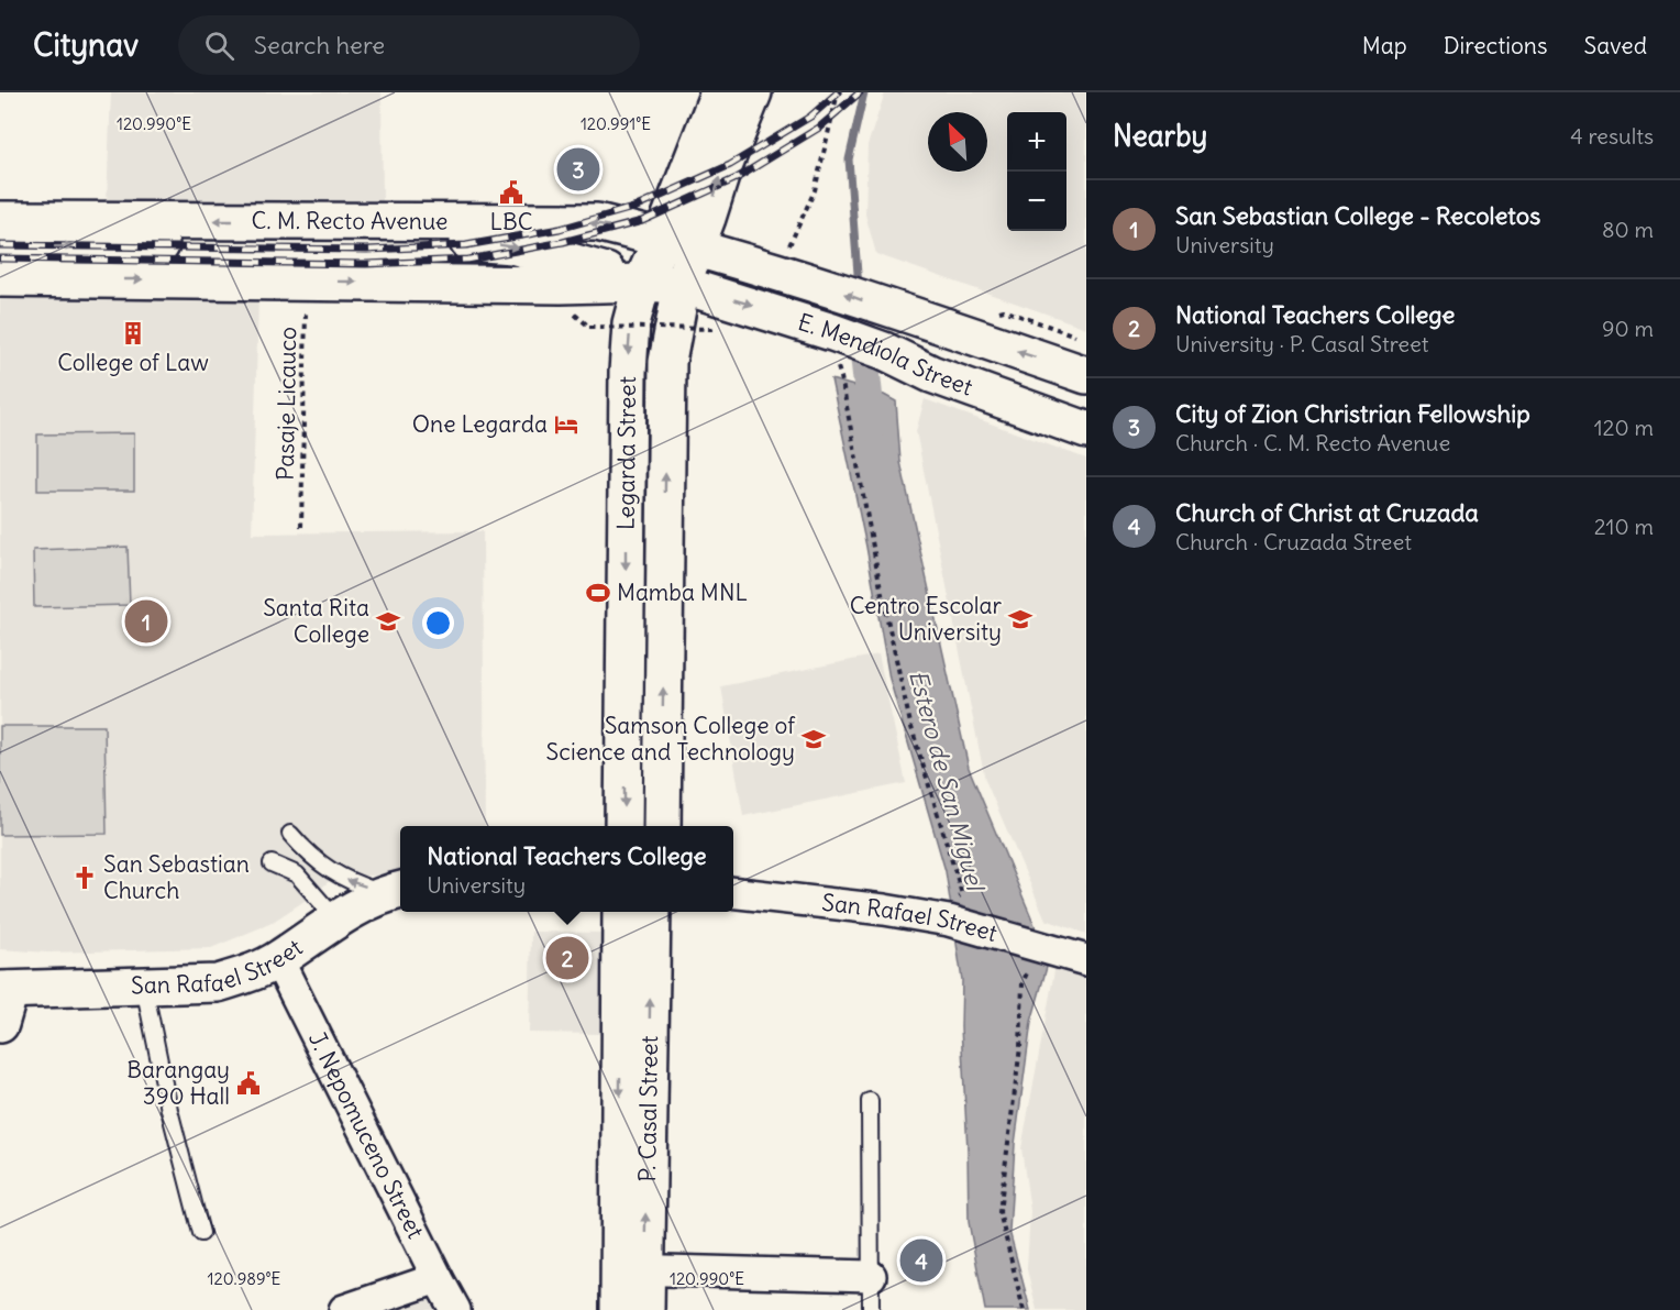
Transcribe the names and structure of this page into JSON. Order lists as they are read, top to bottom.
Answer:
{
  "streets": {
    "main road": [
      "C. M. Recto Avenue",
      "E. Mendiola Street",
      "Legarda Street",
      "San Rafael Street",
      "P. Casal Street"
    ],
    "street": ["J. Nepomuceno Street"],
    "path": ["Pasaje Licauco"]
  },
  "crossings": [
    ["C. M. Recto Avenue", "E. Mendiola Street"],
    ["C. M. Recto Avenue", "Pasaje Licauco"],
    ["C. M. Recto Avenue", "Legarda Street"],
    ["E. Mendiola Street", "Legarda Street"],
    ["San Rafael Street", "J. Nepomuceno Street"]
  ],
  "water": ["Estero de San Miguel"],
  "places": {
    "public building": ["LBC", "Barangay 390 Hall"],
    "building": ["College of Law"],
    "hotel": ["One Legarda"],
    "sports": ["Mamba MNL"],
    "school or university": ["Centro Escolar University", "Santa Rita College", "Samson College of Science and Technology"],
    "church": ["San Sebastian Church"]
  },
  "north": "top left",
  "page": {
    "header": "Citynav",
    "search": "Search here",
    "nav": ["Map", "Directions", "Saved"],
    "heading": ["Nearby", "4 results"],
    "map_buttons": ["+", "−"],
    "pins": [
      "3",
      "1",
      "2",
      "4"
    ],
    "list": [
      {
        "mark": "1",
        "name": "San Sebastian College - Recoletos",
        "note": "University",
        "value": "80 m"
      },
      {
        "mark": "2",
        "name": "National Teachers College",
        "note": "University · P. Casal Street",
        "value": "90 m"
      },
      {
        "mark": "3",
        "name": "City of Zion Christrian Fellowship",
        "note": "Church · C. M. Recto Avenue",
        "value": "120 m"
      },
      {
        "mark": "4",
        "name": "Church of Christ at Cruzada",
        "note": "Church · Cruzada Street",
        "value": "210 m"
      }
    ],
    "popup": ["National Teachers College", "University"]
  },
  "coordinates": ["120.990°E", "120.991°E", "120.989°E"]
}
